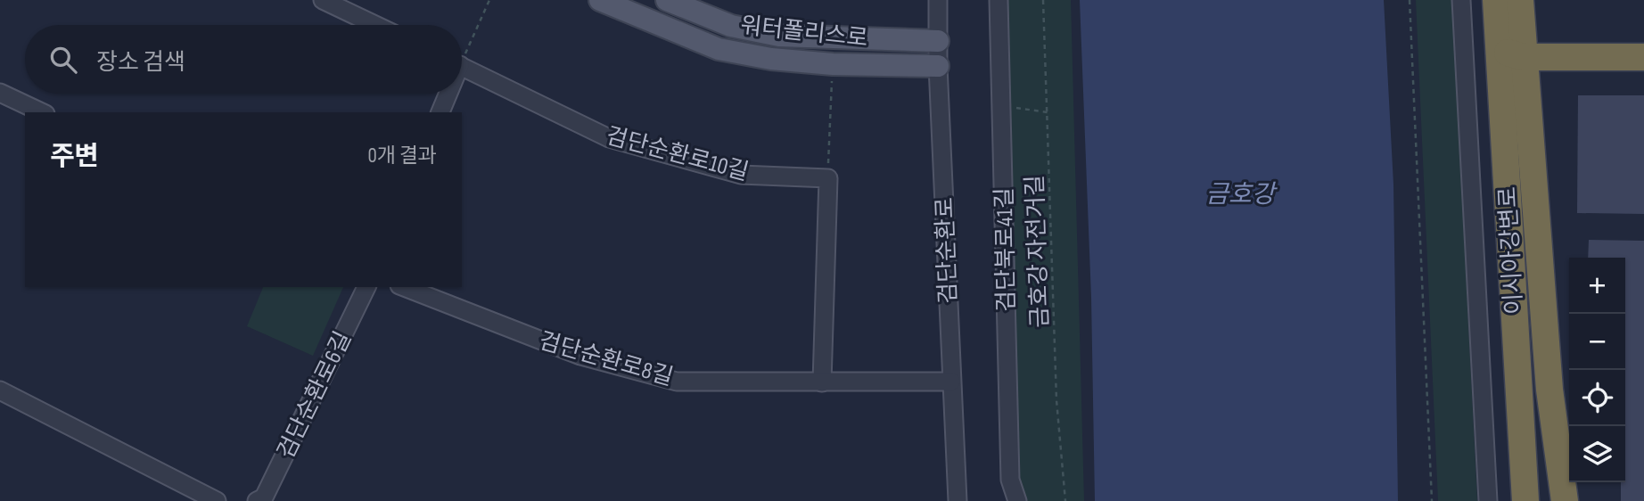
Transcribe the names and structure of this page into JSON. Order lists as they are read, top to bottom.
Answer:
{
  "streets": {
    "highway": ["이시아강변로"],
    "main road": ["워터폴리스로"],
    "street": [
      "검단순환로10길",
      "검단북로41길",
      "검단순환로",
      "검단순환로8길",
      "검단순환로6길"
    ],
    "path": ["금호강 자전거길"]
  },
  "crossings": [
    ["워터폴리스로", "검단순환로"],
    ["검단순환로", "검단순환로8길"]
  ],
  "water": ["금호강"],
  "page": {
    "search": "장소 검색",
    "heading": ["주변", "0개 결과"],
    "map_buttons": ["+", "−"]
  }
}
